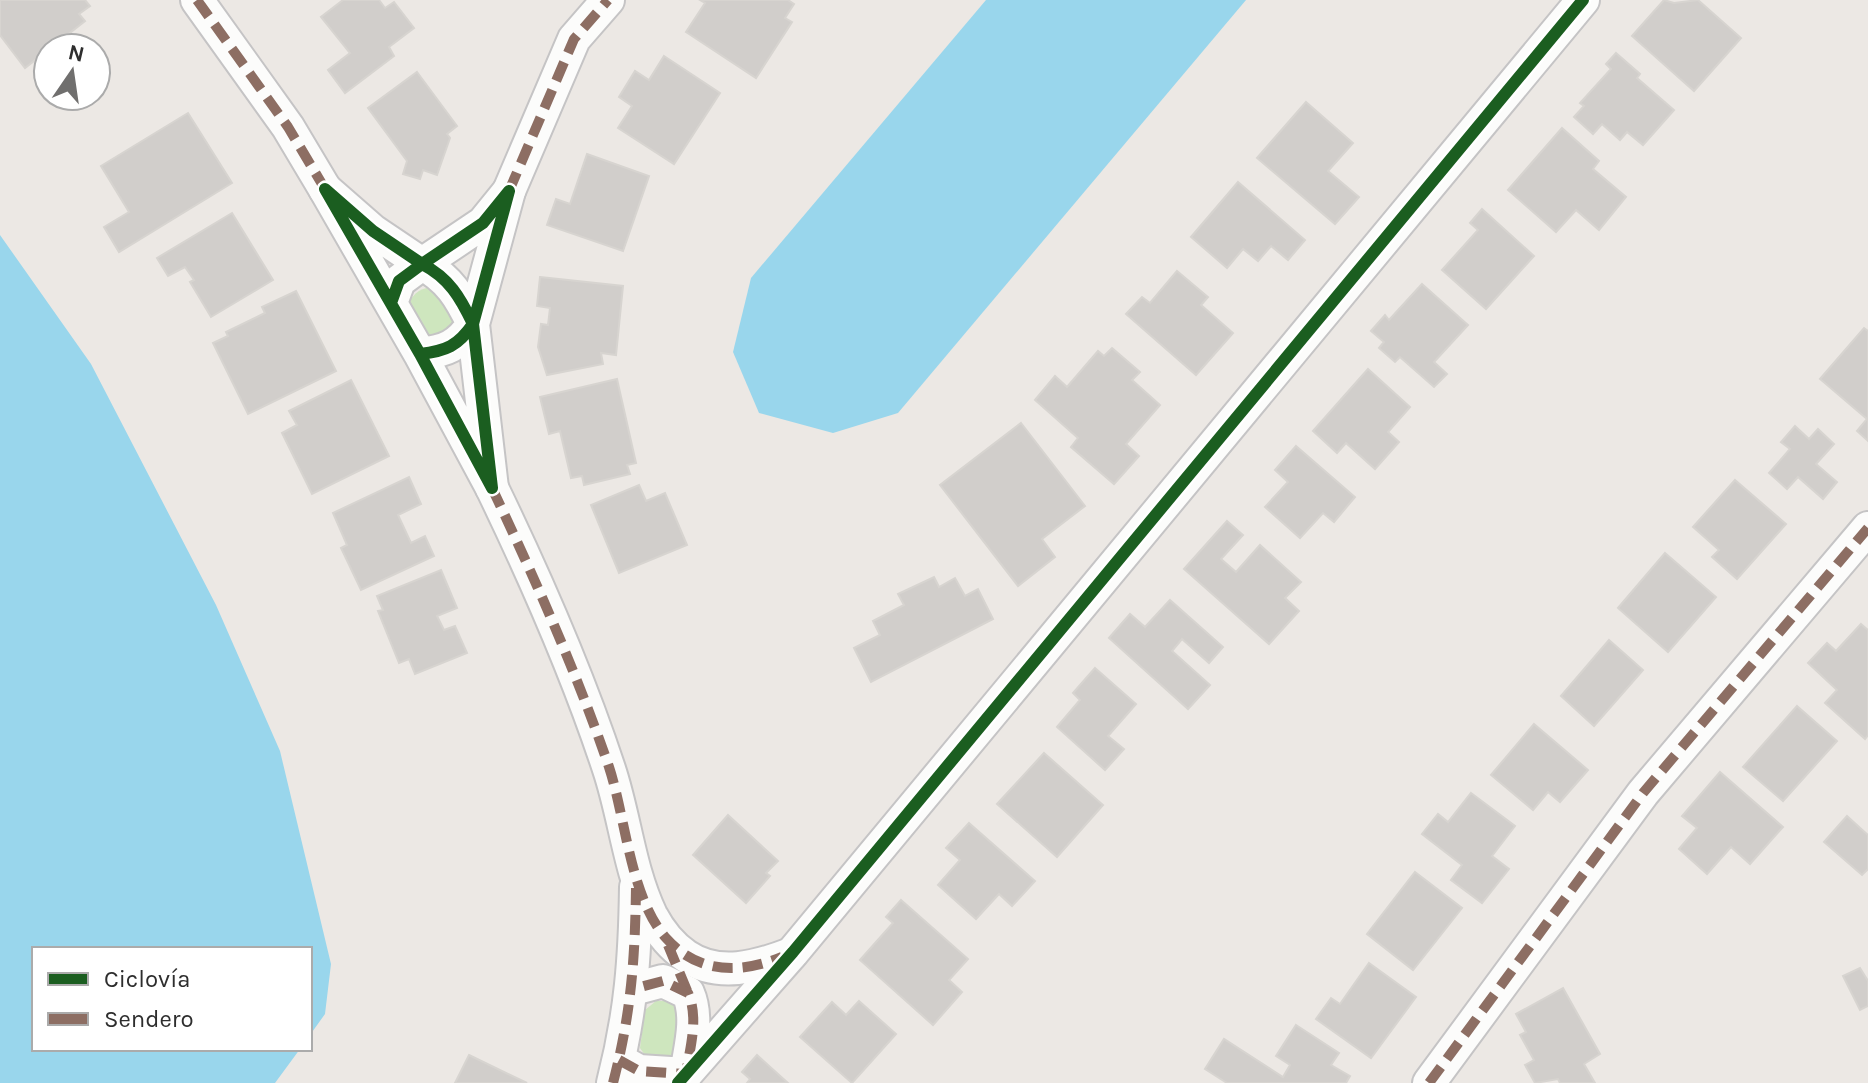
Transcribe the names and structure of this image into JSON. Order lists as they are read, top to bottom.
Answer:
{
  "legend": ["Ciclovía", "Sendero"],
  "north": "top"
}
